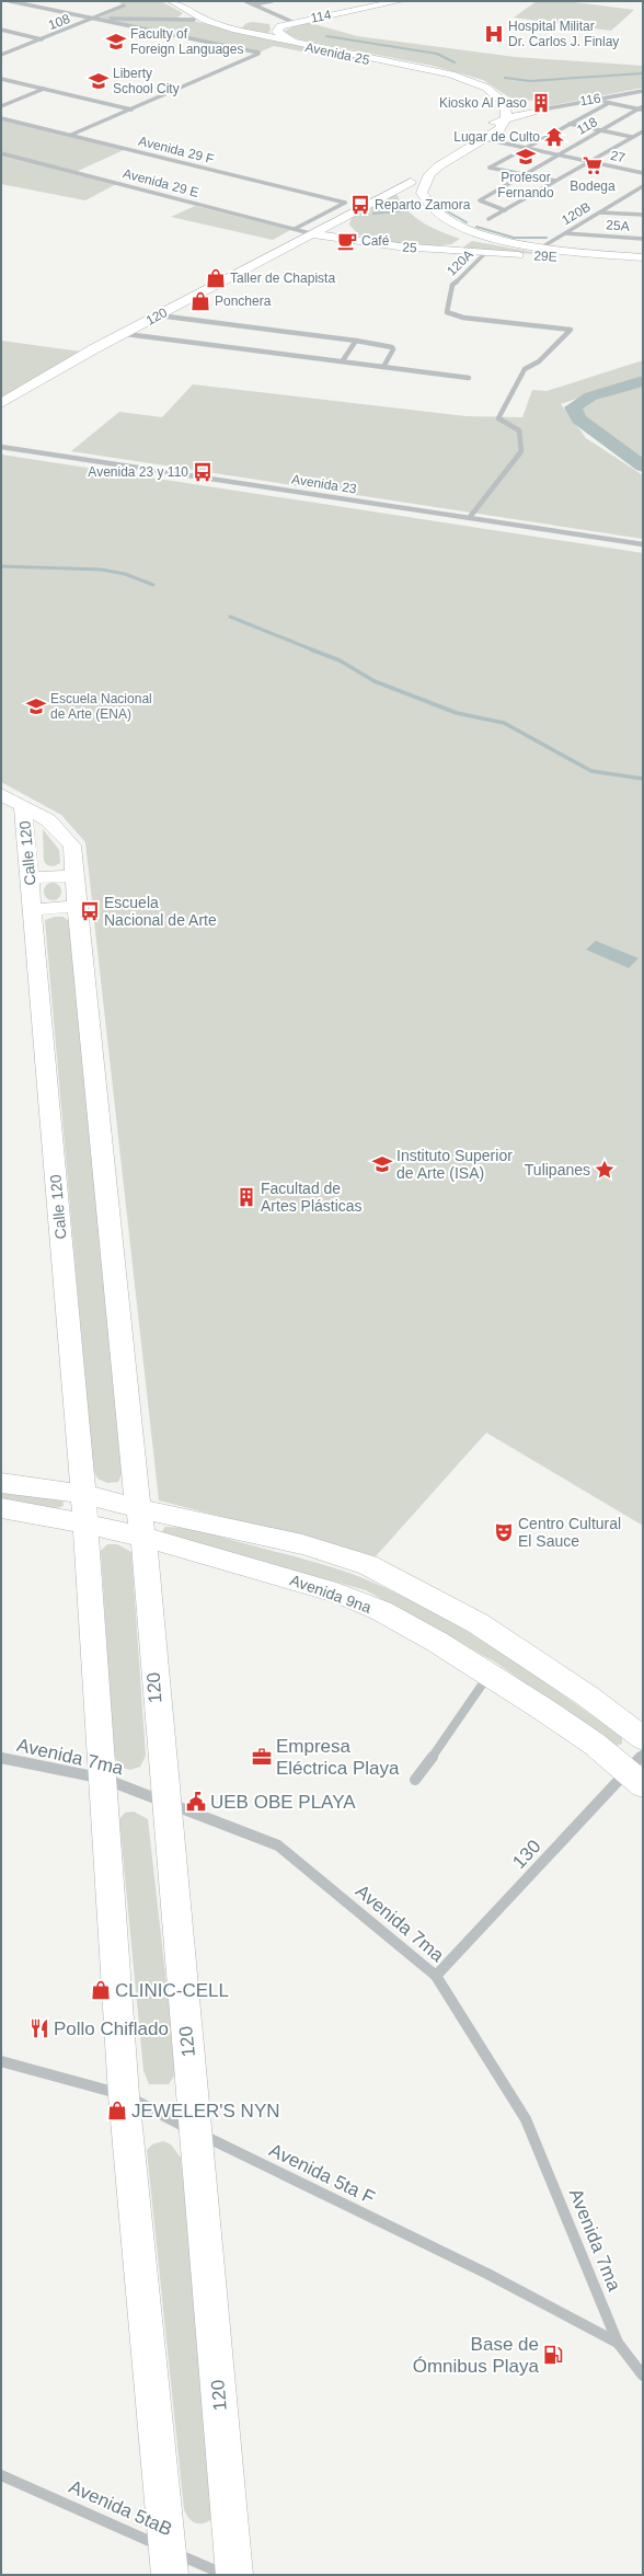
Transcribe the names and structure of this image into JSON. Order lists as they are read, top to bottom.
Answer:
{
  "streets": {
    "main road": [
      "114",
      "Avenida 25",
      "25",
      "29E",
      "120",
      "Calle 120",
      "Avenida 9na"
    ],
    "street": [
      "108",
      "116",
      "118",
      "Avenida 29 F",
      "27",
      "Avenida 29 E",
      "120B",
      "25A",
      "120A",
      "Avenida 23",
      "Avenida 7ma",
      "130",
      "Avenida 5ta F",
      "Avenida 5taB"
    ]
  },
  "crossings": [
    ["118", "27"],
    ["Avenida 29 F", "Avenida 29 E"],
    ["Avenida 29 E", "25"],
    ["Avenida 29 E", "120"],
    ["120B", "25A"],
    ["25", "29E"],
    ["25", "120A"],
    ["25", "120"],
    ["29E", "120A"],
    ["120A", "Avenida 23"],
    ["120", "Calle 120"],
    ["120", "Avenida 9na"],
    ["120", "Avenida 7ma"],
    ["120", "Avenida 5ta F"],
    ["Calle 120", "Avenida 9na"],
    ["Avenida 9na", "130"],
    ["Avenida 7ma", "130"],
    ["Avenida 7ma", "Avenida 5ta F"]
  ],
  "places": {
    "hospital": ["Hospital Militar Dr. Carlos J. Finlay"],
    "school or university": [
      "Faculty of Foreign Languages",
      "Liberty School City",
      "Profesor Fernando",
      "Escuela Nacional de Arte (ENA)",
      "Instituto Superior de Arte (ISA)"
    ],
    "building": ["Kiosko Al Paso", "Facultad de Artes Plásticas"],
    "temple": ["Lugar de Culto"],
    "supermarket": ["Bodega"],
    "bus stop": ["Reparto Zamora", "Avenida 23 y 110", "Escuela Nacional de Arte"],
    "cafe": ["Café"],
    "shop": [
      "Taller de Chapista",
      "Ponchera",
      "CLINIC-CELL",
      "JEWELER'S NYN"
    ],
    "place": ["Tulipanes"],
    "theatre": ["Centro Cultural El Sauce"],
    "office": ["Empresa Eléctrica Playa"],
    "public building": ["UEB OBE PLAYA"],
    "restaurant": ["Pollo Chiflado"],
    "fuel station": ["Base de Ómnibus Playa"]
  }
}
